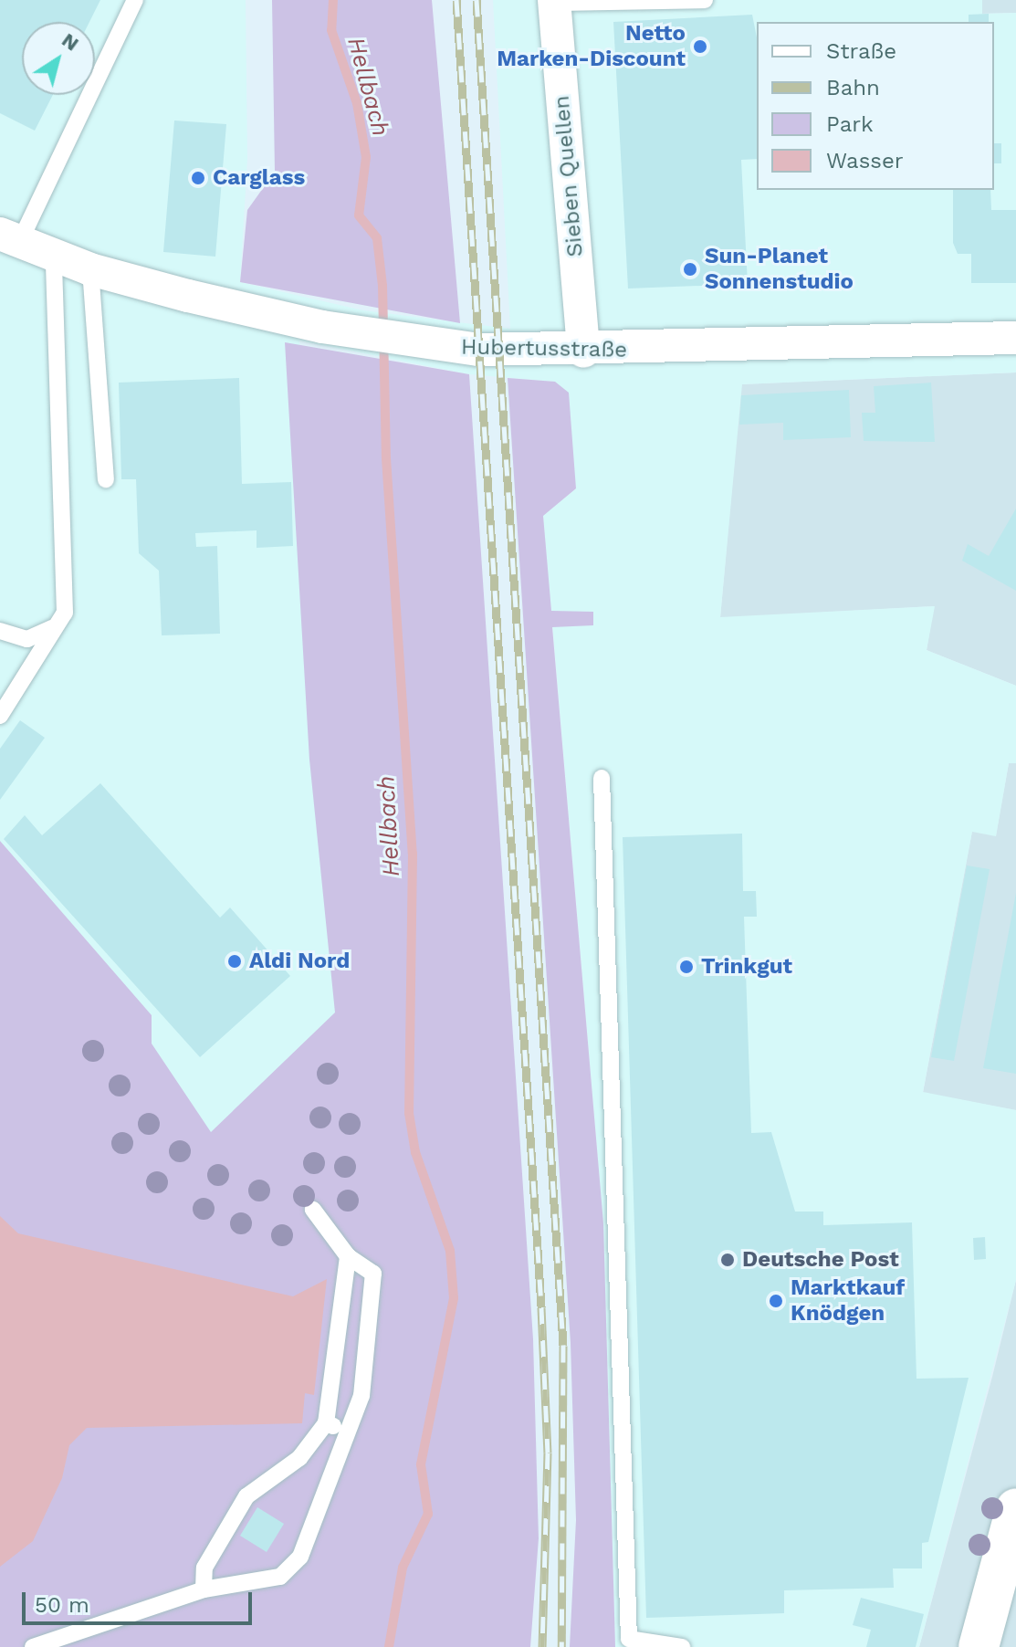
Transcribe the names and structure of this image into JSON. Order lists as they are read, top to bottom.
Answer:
{
  "streets": {
    "street": ["Sieben Quellen", "Hubertusstraße"]
  },
  "crossings": [
    ["Sieben Quellen", "Hubertusstraße"]
  ],
  "water": ["Hellbach"],
  "places": [
    "Netto Marken-Discount",
    "Carglass",
    "Sun-Planet Sonnenstudio",
    "Aldi Nord",
    "Trinkgut",
    "Deutsche Post",
    "Marktkauf Knödgen"
  ],
  "legend": [
    "Straße",
    "Bahn",
    "Park",
    "Wasser"
  ],
  "scale_bar": "50 m",
  "north": "top right"
}
